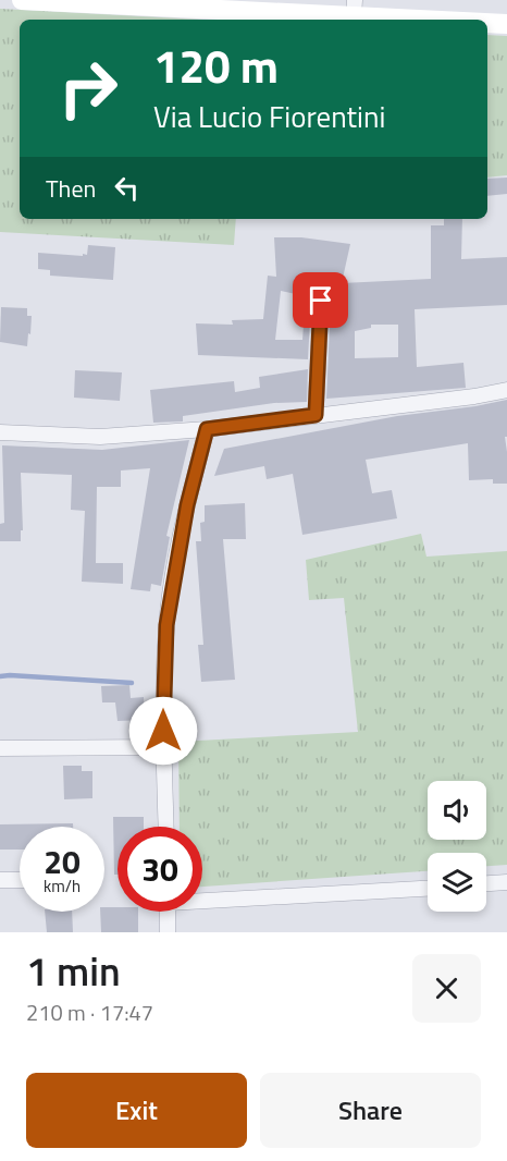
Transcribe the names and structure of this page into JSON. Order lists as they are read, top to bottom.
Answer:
{
  "page": {
    "turn": ["120 m", "Via Lucio Fiorentini"],
    "then": "Then",
    "speed": "20 km/h",
    "limit": "30",
    "heading": ["1 min", "210 m · 17:47"],
    "buttons": ["Exit", "Share"]
  }
}
